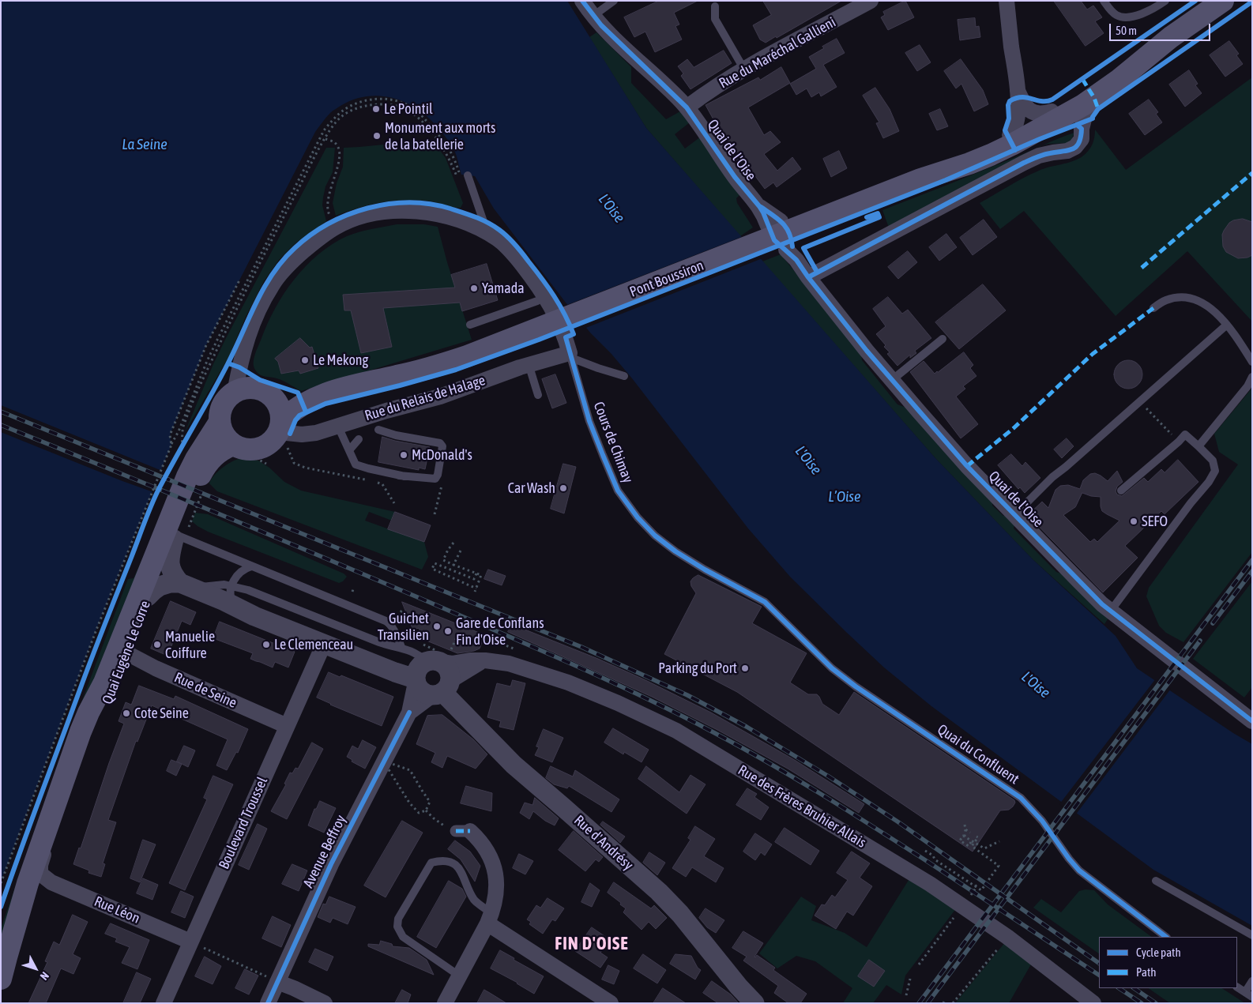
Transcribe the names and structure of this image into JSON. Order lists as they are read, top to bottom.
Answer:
{
  "streets": {
    "main road": ["Pont Boussiron", "Quai Eugène Le Corre"],
    "street": [
      "Rue du Maréchal Gallieni",
      "Quai de l'Oise",
      "Rue du Relais de Halage",
      "Cours de Chimay",
      "Rue de Seine",
      "Rue des Frères Bruhier Allais",
      "Boulevard Troussel",
      "Rue d'Andrésy",
      "Avenue Beffroy",
      "Rue Léon"
    ],
    "lane": ["Quai du Confluent"]
  },
  "crossings": [
    ["Rue du Maréchal Gallieni", "Quai de l'Oise"],
    ["Rue du Relais de Halage", "Cours de Chimay"],
    ["Rue du Relais de Halage", "Quai Eugène Le Corre"],
    ["Cours de Chimay", "Quai Eugène Le Corre"],
    ["Cours de Chimay", "Quai du Confluent"],
    ["Quai Eugène Le Corre", "Rue de Seine"],
    ["Quai Eugène Le Corre", "Rue Léon"],
    ["Rue de Seine", "Boulevard Troussel"],
    ["Rue des Frères Bruhier Allais", "Rue d'Andrésy"],
    ["Boulevard Troussel", "Rue Léon"]
  ],
  "districts": ["FIN D'OISE"],
  "water": ["La Seine", "L'Oise", "L’Oise"],
  "places": [
    "Le Pointil",
    "Monument aux morts de la batellerie",
    "Yamada",
    "Le Mekong",
    "McDonald's",
    "Car Wash",
    "SEFO",
    "Guichet Transilien",
    "Gare de Conflans Fin d'Oise",
    "Manuelie Coiffure",
    "Le Clemenceau",
    "Parking du Port",
    "Cote Seine"
  ],
  "legend": ["Cycle path", "Path"],
  "scale_bar": "50 m",
  "north": "bottom right"
}
